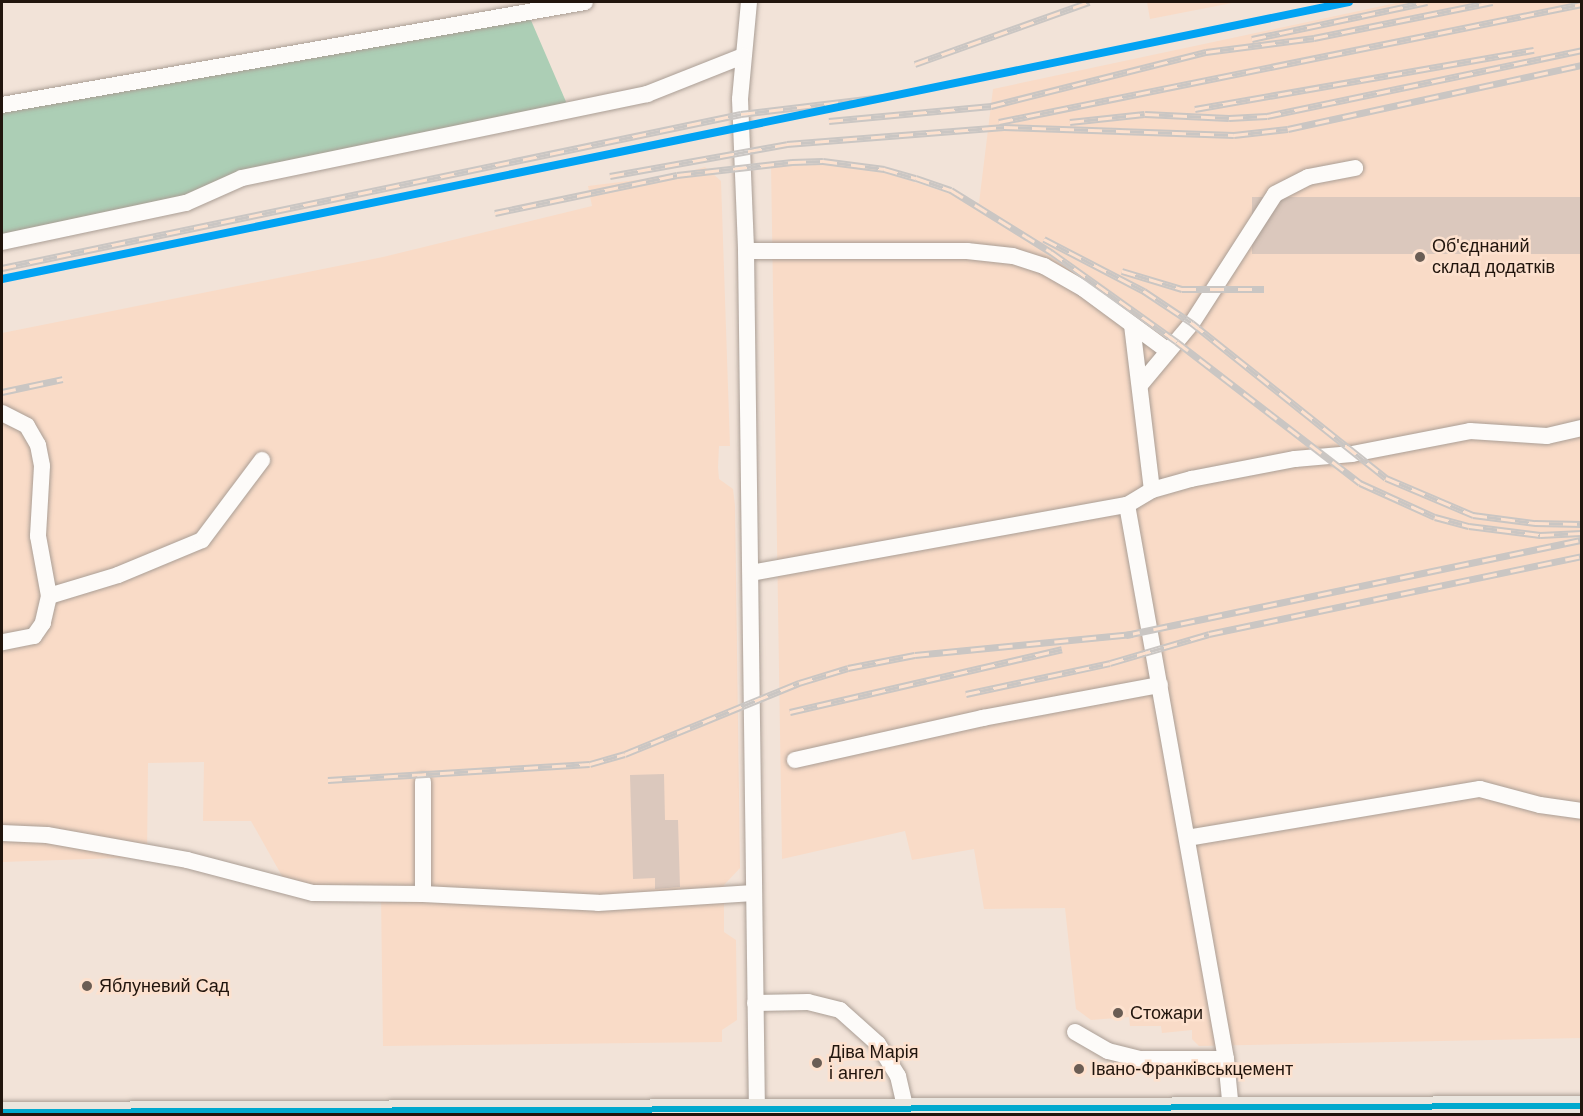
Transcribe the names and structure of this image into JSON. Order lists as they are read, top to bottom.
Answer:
{
  "places": [
    "Об'єднаний склад додатків",
    "Яблуневий Сад",
    "Стожари",
    "Діва Марія і ангел",
    "Івано-Франківськцемент"
  ]
}
